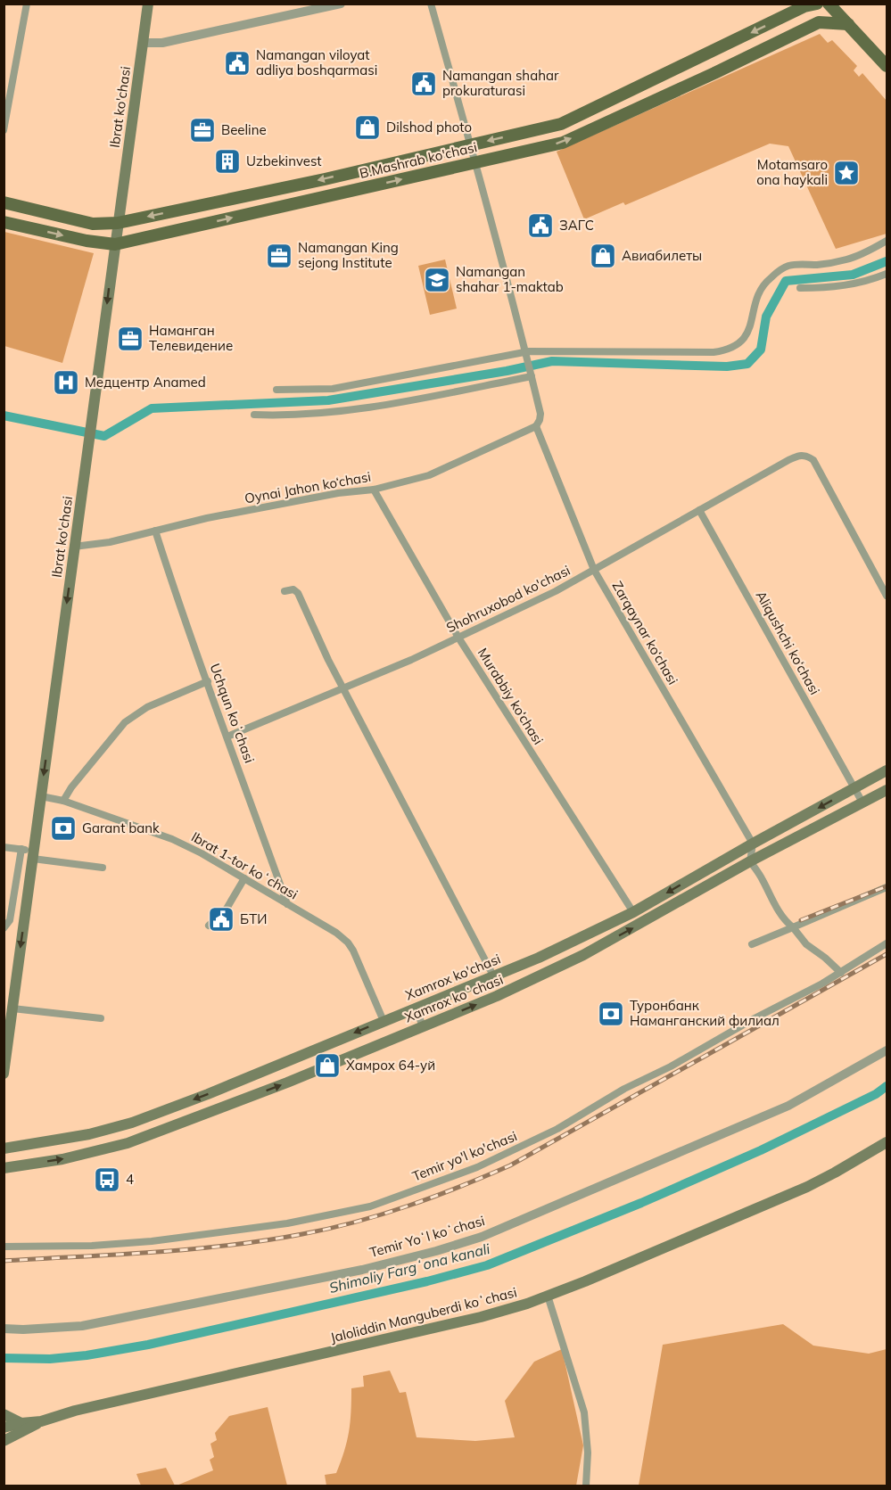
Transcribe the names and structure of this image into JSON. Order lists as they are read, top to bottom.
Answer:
{
  "streets": {
    "main road": [
      "Ibrat ko'chasi",
      "B.Mashrab ko'chasi",
      "Xamrox ko'chasi",
      "Xamrox koʻchasi",
      "Jaloliddin Manguberdi koʻchasi"
    ],
    "street": [
      "Oynai Jahon ko‘chasi",
      "Shohruxobod ko'chasi",
      "Zarqaynar ko‘chasi",
      "Aliqushchi ko‘chasi",
      "Murabbiy ko‘chasi",
      "Uchqun koʻchasi",
      "Ibrat 1-tor koʻchasi",
      "Temir yo'l ko'chasi",
      "Temir Yoʻl koʻchasi"
    ]
  },
  "crossings": [
    ["Ibrat ko'chasi", "B.Mashrab ko'chasi"],
    ["Ibrat ko'chasi", "Oynai Jahon ko‘chasi"],
    ["Ibrat ko'chasi", "Ibrat 1-tor koʻchasi"],
    ["Oynai Jahon ko‘chasi", "Zarqaynar ko‘chasi"],
    ["Oynai Jahon ko‘chasi", "Murabbiy ko‘chasi"],
    ["Oynai Jahon ko‘chasi", "Uchqun koʻchasi"],
    ["Shohruxobod ko'chasi", "Zarqaynar ko‘chasi"],
    ["Shohruxobod ko'chasi", "Aliqushchi ko‘chasi"],
    ["Shohruxobod ko'chasi", "Murabbiy ko‘chasi"],
    ["Shohruxobod ko'chasi", "Uchqun koʻchasi"],
    ["Zarqaynar ko‘chasi", "Xamrox ko'chasi"],
    ["Aliqushchi ko‘chasi", "Xamrox ko'chasi"],
    ["Aliqushchi ko‘chasi", "Xamrox koʻchasi"],
    ["Murabbiy ko‘chasi", "Xamrox ko'chasi"],
    ["Uchqun koʻchasi", "Ibrat 1-tor koʻchasi"],
    ["Ibrat 1-tor koʻchasi", "Xamrox ko'chasi"]
  ],
  "one_way": ["Ibrat ko'chasi", "Xamrox ko'chasi", "Xamrox koʻchasi"],
  "water": ["Shimoliy Fargʻona kanali"],
  "places": {
    "public building": [
      "Namangan viloyat adliya boshqarmasi",
      "Namangan shahar prokuraturasi",
      "ЗАГС",
      "БТИ"
    ],
    "shop": ["Dilshod photo", "Авиабилеты", "Хамрох 64-уй"],
    "office": ["Beeline", "Namangan King sejong Institute", "Наманган Телевидение"],
    "building": ["Uzbekinvest"],
    "place": ["Motamsaro ona haykali"],
    "school or university": ["Namangan shahar 1-maktab"],
    "hospital": ["Медцентр Anamed"],
    "bank": ["Garant bank", "Туронбанк Наманганский филиал"],
    "bus stop": ["4"]
  }
}
